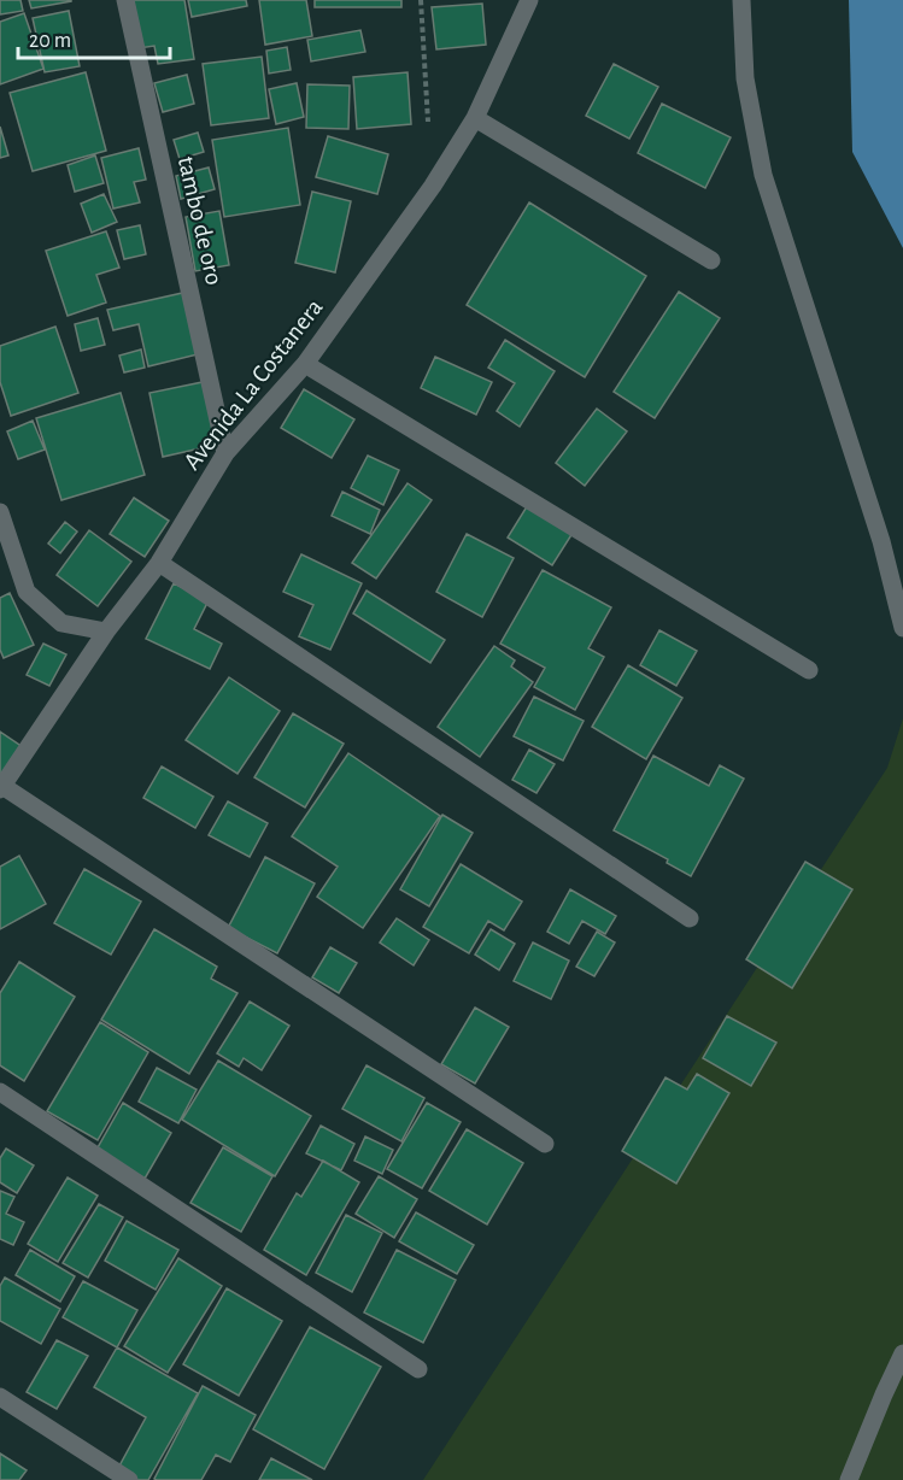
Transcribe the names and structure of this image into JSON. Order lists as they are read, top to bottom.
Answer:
{
  "streets": {
    "street": ["tambo de oro", "Avenida La Costanera"]
  },
  "crossings": [
    ["tambo de oro", "Avenida La Costanera"]
  ],
  "scale_bar": "20 m"
}
